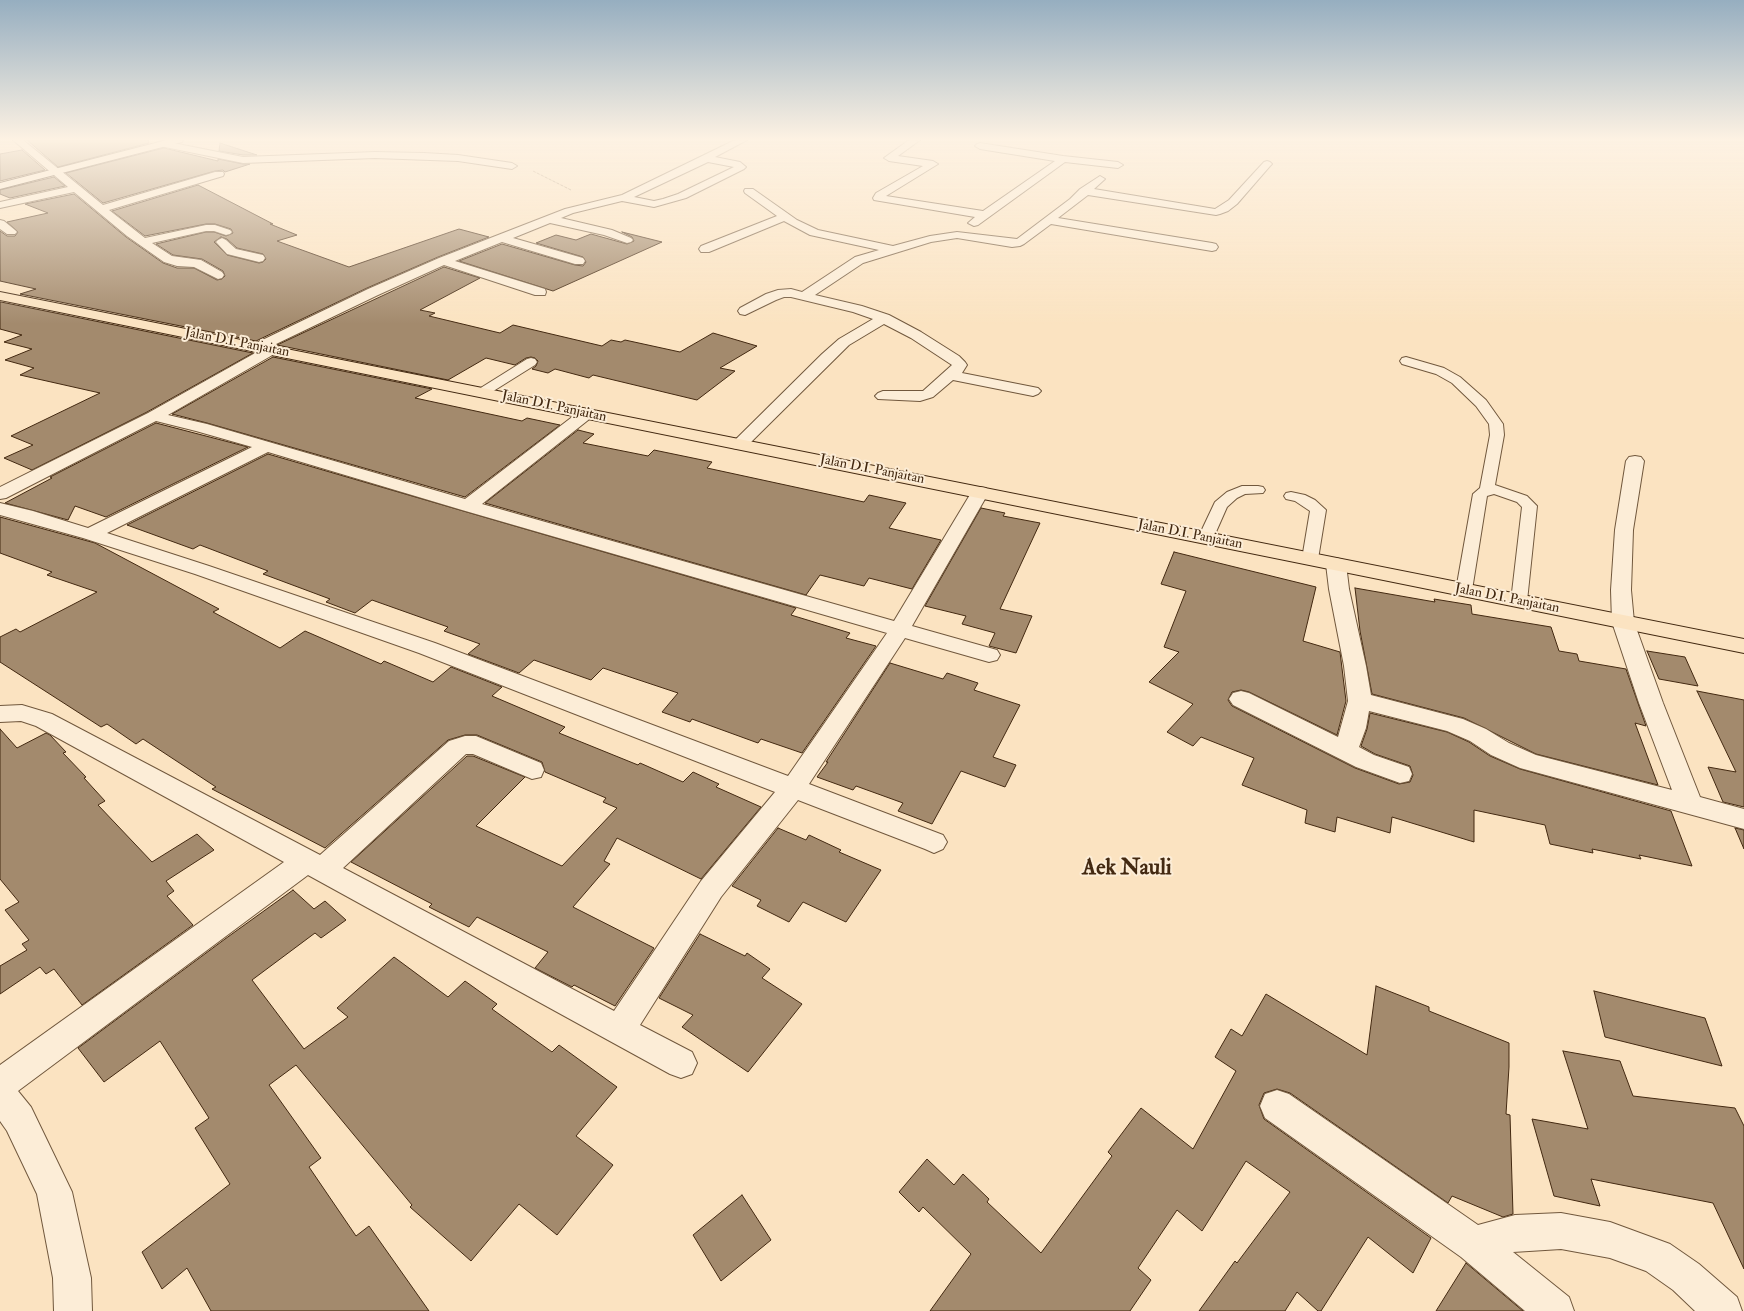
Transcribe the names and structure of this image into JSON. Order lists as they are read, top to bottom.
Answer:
{
  "streets": {
    "main road": ["Jalan D.I. Panjaitan"]
  },
  "districts": ["Aek Nauli"]
}
